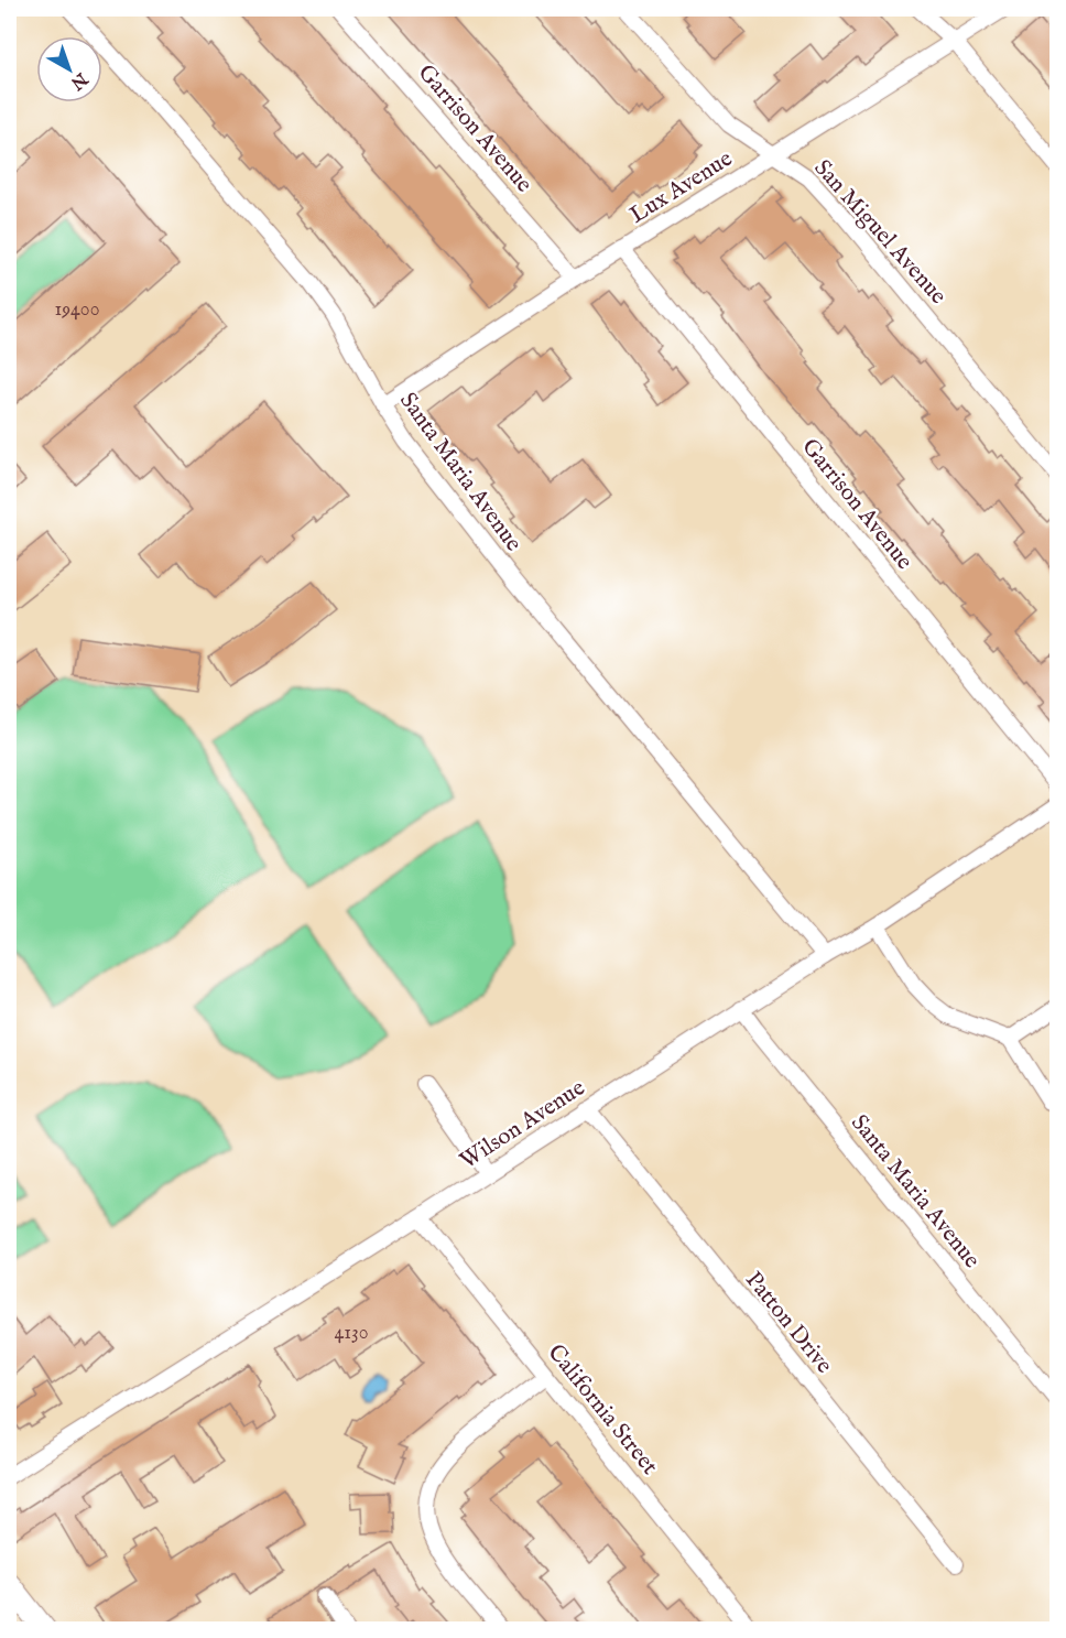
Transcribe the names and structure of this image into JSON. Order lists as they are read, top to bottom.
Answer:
{
  "streets": {
    "street": [
      "Garrison Avenue",
      "Lux Avenue",
      "San Miguel Avenue",
      "Santa Maria Avenue",
      "Wilson Avenue",
      "Patton Drive",
      "California Street"
    ]
  },
  "crossings": [
    ["Garrison Avenue", "Lux Avenue"],
    ["Lux Avenue", "San Miguel Avenue"],
    ["Lux Avenue", "Santa Maria Avenue"],
    ["Santa Maria Avenue", "Wilson Avenue"],
    ["Wilson Avenue", "Patton Drive"],
    ["Wilson Avenue", "California Street"]
  ],
  "house_numbers": ["19400", "4130"],
  "north": "bottom right"
}
